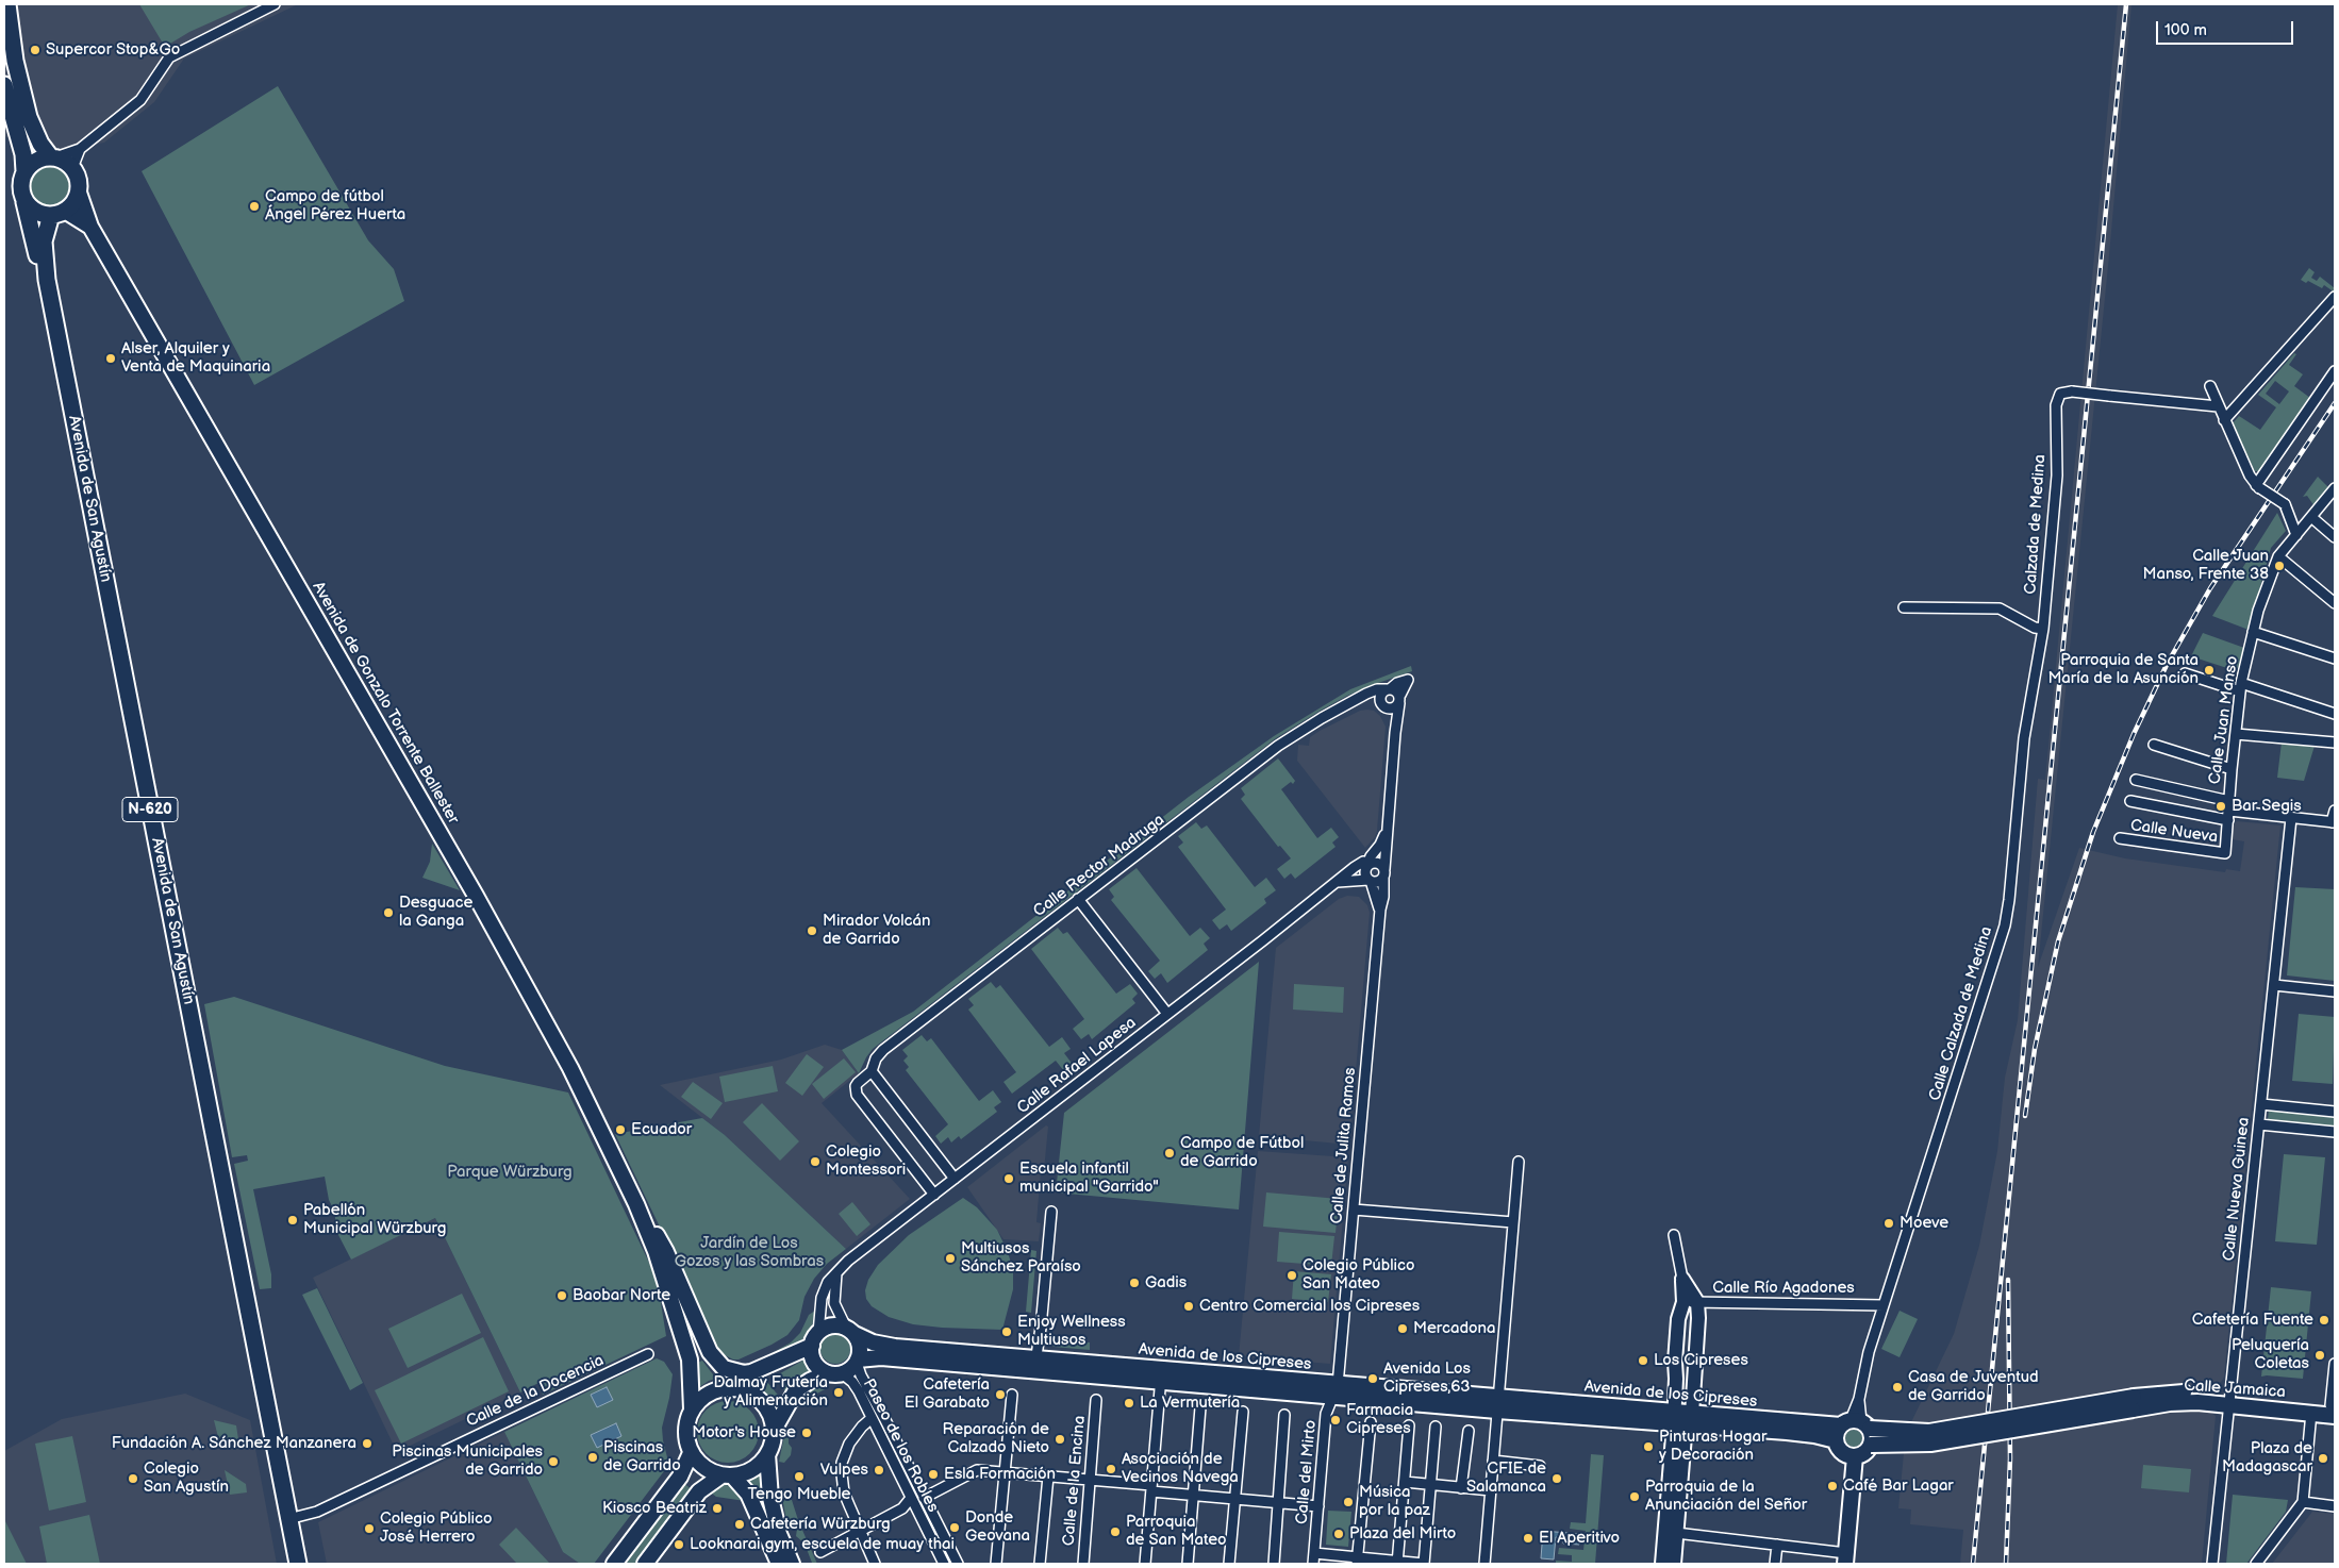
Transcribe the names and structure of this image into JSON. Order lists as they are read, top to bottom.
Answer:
{
  "streets": {
    "highway": ["Avenida de San Agustín", "N-620"],
    "main road": ["Avenida de Gonzalo Torrente Ballester", "Avenida de los Cipreses", "Calle Jamaica"],
    "street": [
      "Calzada de Medina",
      "Calle Juan Manso",
      "Calle Nueva",
      "Calle Rector Madruga",
      "Calle Calzada de Medina",
      "Calle Rafael Lapesa",
      "Calle de Julita Ramos",
      "Calle Nueva Guinea",
      "Calle Río Agadones",
      "Calle de la Docencia",
      "Paseo de los Robles",
      "Calle del Mirto",
      "Calle de la Encina"
    ]
  },
  "crossings": [
    ["Avenida de San Agustín", "Avenida de Gonzalo Torrente Ballester"],
    ["Avenida de San Agustín", "N-620"],
    ["Avenida de San Agustín", "Calle de la Docencia"],
    ["Calzada de Medina", "Calle Calzada de Medina"],
    ["Avenida de Gonzalo Torrente Ballester", "N-620"],
    ["Calle Juan Manso", "Calle Nueva"],
    ["Calle Rector Madruga", "Calle Rafael Lapesa"],
    ["Calle Rector Madruga", "Calle de Julita Ramos"],
    ["Calle Calzada de Medina", "Calle Río Agadones"],
    ["Calle Calzada de Medina", "Avenida de los Cipreses"],
    ["Calle Rafael Lapesa", "Calle de Julita Ramos"],
    ["Calle Rafael Lapesa", "Avenida de los Cipreses"],
    ["Calle Rafael Lapesa", "Paseo de los Robles"],
    ["Calle de Julita Ramos", "Avenida de los Cipreses"],
    ["Calle de Julita Ramos", "Calle del Mirto"],
    ["Calle Nueva Guinea", "Calle Jamaica"],
    ["Avenida de los Cipreses", "Calle Jamaica"],
    ["Avenida de los Cipreses", "Paseo de los Robles"],
    ["Avenida de los Cipreses", "Calle del Mirto"]
  ],
  "parks": ["Parque Würzburg", "Jardín de Los Gozos y las Sombras"],
  "places": [
    "Supercor Stop&Go",
    "Campo de fútbol Ángel Pérez Huerta",
    "Alser, Alquiler y Venta de Maquinaria",
    "Calle Juan Manso, Frente 38",
    "Parroquia de Santa María de la Asunción",
    "Bar Segis",
    "Desguace la Ganga",
    "Mirador Volcán de Garrido",
    "Ecuador",
    "Campo de Fútbol de Garrido",
    "Colegio Montessori",
    "Escuela infantil municipal \"Garrido\"",
    "Pabellón Municipal Würzburg",
    "Moeve",
    "Multiusos Sánchez Paraíso",
    "Colegio Público San Mateo",
    "Gadis",
    "Baobar Norte",
    "Centro Comercial los Cipreses",
    "Cafetería Fuente",
    "Mercadona",
    "Enjoy Wellness Multiusos",
    "Peluquería Coletas",
    "Los Cipreses",
    "Avenida Los Cipreses,63",
    "Casa de Juventud de Garrido",
    "Dalmay Frutería y Alimentación",
    "Cafetería El Garabato",
    "La Vermutería",
    "Farmacia Cipreses",
    "Motor's House",
    "Reparación de Calzado Nieto",
    "Fundación A. Sánchez Manzanera",
    "Pinturas Hogar y Decoración",
    "Piscinas de Garrido",
    "Plaza de Madagascar",
    "Piscinas Municipales de Garrido",
    "Asociación de Vecinos Navega",
    "Vulpes",
    "Esla Formación",
    "Tengo Mueble",
    "Colegio San Agustín",
    "CFIE de Salamanca",
    "Café Bar Lagar",
    "Parroquia de la Anunciación del Señor",
    "Música por la paz",
    "Kiosco Beatriz",
    "Cafetería Würzburg",
    "Donde Geovana",
    "Colegio Público José Herrero",
    "Parroquia de San Mateo",
    "Plaza del Mirto",
    "El Aperitivo",
    "Looknarai gym, escuela de muay thai"
  ],
  "scale_bar": "100 m"
}
